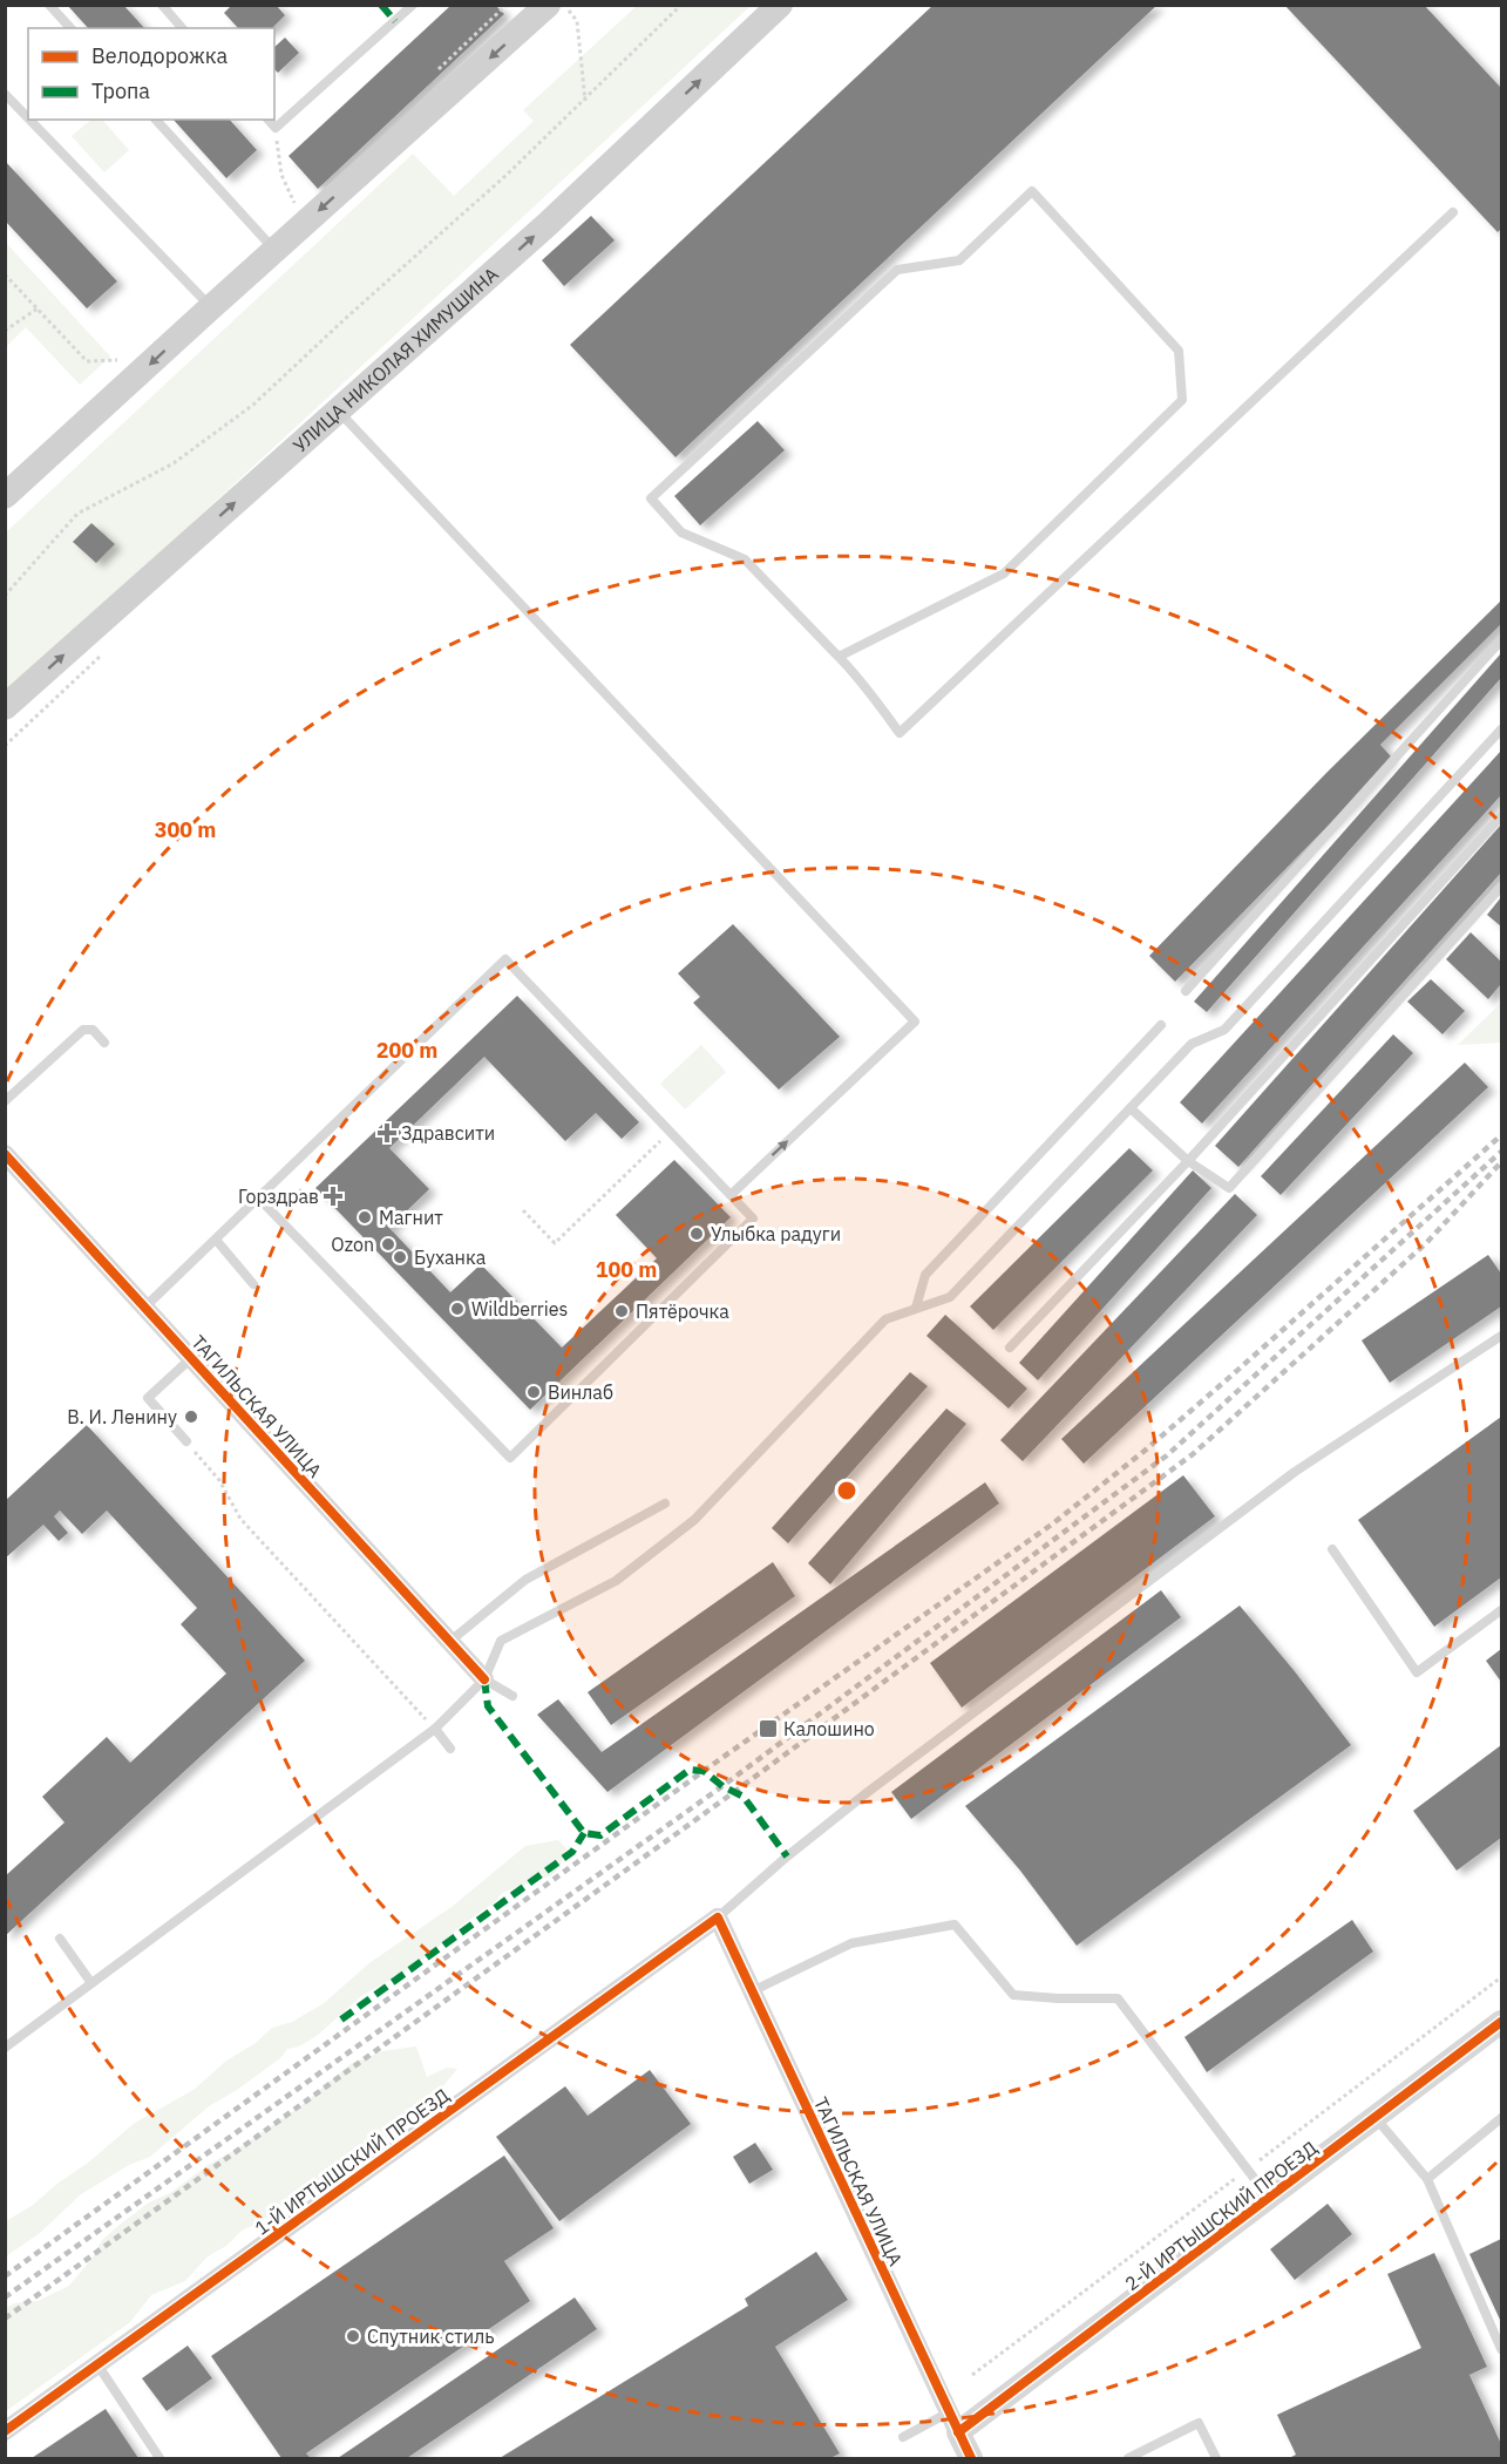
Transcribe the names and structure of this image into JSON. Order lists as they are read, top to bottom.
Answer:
{
  "streets": {
    "main road": ["УЛИЦА НИКОЛАЯ ХИМУШИНА"],
    "street": ["ТАГИЛЬСКАЯ УЛИЦА", "1-Й ИРТЫШСКИЙ ПРОЕЗД", "2-Й ИРТЫШСКИЙ ПРОЕЗД"]
  },
  "crossings": [
    ["ТАГИЛЬСКАЯ УЛИЦА", "1-Й ИРТЫШСКИЙ ПРОЕЗД"],
    ["ТАГИЛЬСКАЯ УЛИЦА", "2-Й ИРТЫШСКИЙ ПРОЕЗД"]
  ],
  "places": {
    "health": ["Здравсити", "Горздрав"],
    "other": [
      "Магнит",
      "Улыбка радуги",
      "Ozon",
      "Буханка",
      "Wildberries",
      "Пятёрочка",
      "Винлаб",
      "В. И. Ленину",
      "Спутник стиль"
    ],
    "transit": ["Калошино"]
  },
  "legend": ["Велодорожка", "Тропа"],
  "rings": ["300 m", "200 m", "100 m"]
}
